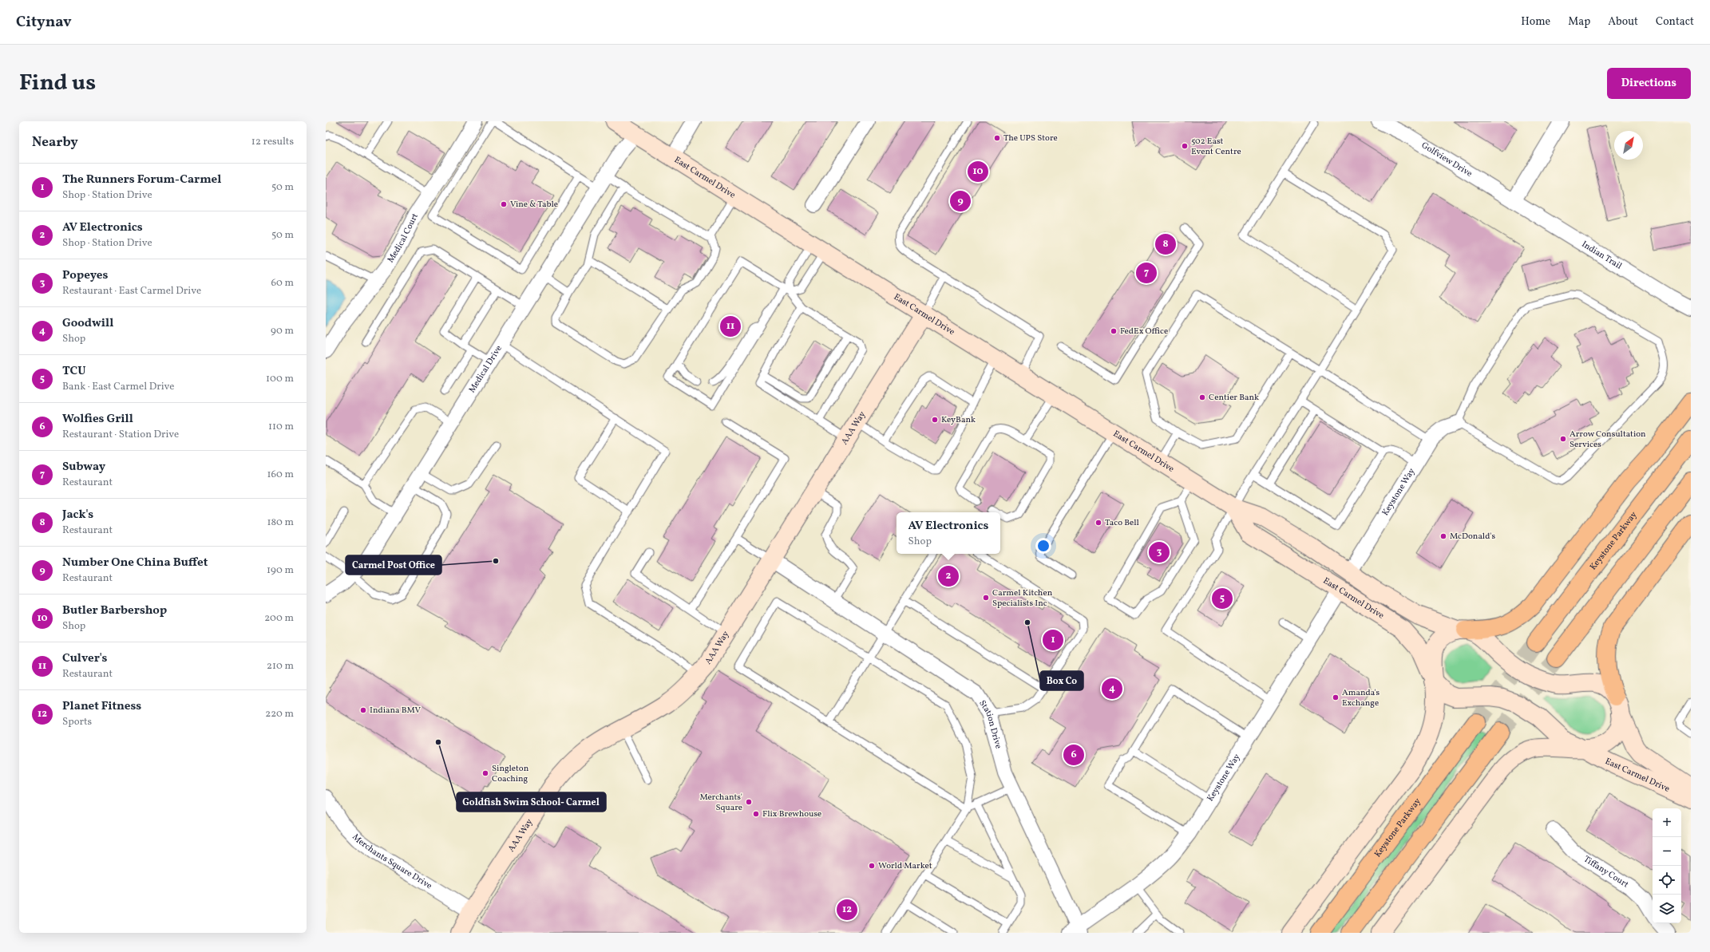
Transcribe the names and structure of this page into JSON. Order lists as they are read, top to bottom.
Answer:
{
  "streets": {
    "highway": ["Keystone Parkway"],
    "street": [
      "Golfview Drive",
      "East Carmel Drive",
      "Medical Court",
      "Indian Trail",
      "Medical Drive",
      "AAA Way",
      "Keystone Way",
      "Station Drive",
      "Merchants Square Drive",
      "Tiffany Court"
    ]
  },
  "crossings": [
    ["Golfview Drive", "Indian Trail"],
    ["East Carmel Drive", "Medical Drive"],
    ["East Carmel Drive", "AAA Way"],
    ["East Carmel Drive", "Keystone Way"],
    ["AAA Way", "Station Drive"],
    ["AAA Way", "Merchants Square Drive"],
    ["Keystone Way", "Station Drive"]
  ],
  "places": [
    "The UPS Store",
    "502 East Event Centre",
    "Vine & Table",
    "FedEx Office",
    "Centier Bank",
    "KeyBank",
    "Arrow Consultation Services",
    "Taco Bell",
    "McDonald's",
    "Carmel Post Office",
    "Carmel Kitchen Specialists Inc",
    "Box Co",
    "Amanda's Exchange",
    "Indiana BMV",
    "Goldfish Swim School- Carmel",
    "Singleton Coaching",
    "Merchants' Square",
    "Flix Brewhouse",
    "World Market"
  ],
  "north": "top right",
  "page": {
    "header": "Citynav",
    "nav": [
      "Home",
      "Map",
      "About",
      "Contact"
    ],
    "title": "Find us",
    "buttons": "Directions",
    "heading": ["Nearby", "12 results"],
    "pins": [
      "10",
      "9",
      "8",
      "7",
      "11",
      "3",
      "2",
      "5",
      "1",
      "4",
      "6",
      "12"
    ],
    "list": [
      {
        "mark": "1",
        "name": "The Runners Forum-Carmel",
        "note": "Shop · Station Drive",
        "value": "50 m"
      },
      {
        "mark": "2",
        "name": "AV Electronics",
        "note": "Shop · Station Drive",
        "value": "50 m"
      },
      {
        "mark": "3",
        "name": "Popeyes",
        "note": "Restaurant · East Carmel Drive",
        "value": "60 m"
      },
      {
        "mark": "4",
        "name": "Goodwill",
        "note": "Shop",
        "value": "90 m"
      },
      {
        "mark": "5",
        "name": "TCU",
        "note": "Bank · East Carmel Drive",
        "value": "100 m"
      },
      {
        "mark": "6",
        "name": "Wolfies Grill",
        "note": "Restaurant · Station Drive",
        "value": "110 m"
      },
      {
        "mark": "7",
        "name": "Subway",
        "note": "Restaurant",
        "value": "160 m"
      },
      {
        "mark": "8",
        "name": "Jack's",
        "note": "Restaurant",
        "value": "180 m"
      },
      {
        "mark": "9",
        "name": "Number One China Buffet",
        "note": "Restaurant",
        "value": "190 m"
      },
      {
        "mark": "10",
        "name": "Butler Barbershop",
        "note": "Shop",
        "value": "200 m"
      },
      {
        "mark": "11",
        "name": "Culver's",
        "note": "Restaurant",
        "value": "210 m"
      },
      {
        "mark": "12",
        "name": "Planet Fitness",
        "note": "Sports",
        "value": "220 m"
      }
    ],
    "popup": ["AV Electronics", "Shop"],
    "map_buttons": ["+", "−"]
  }
}
